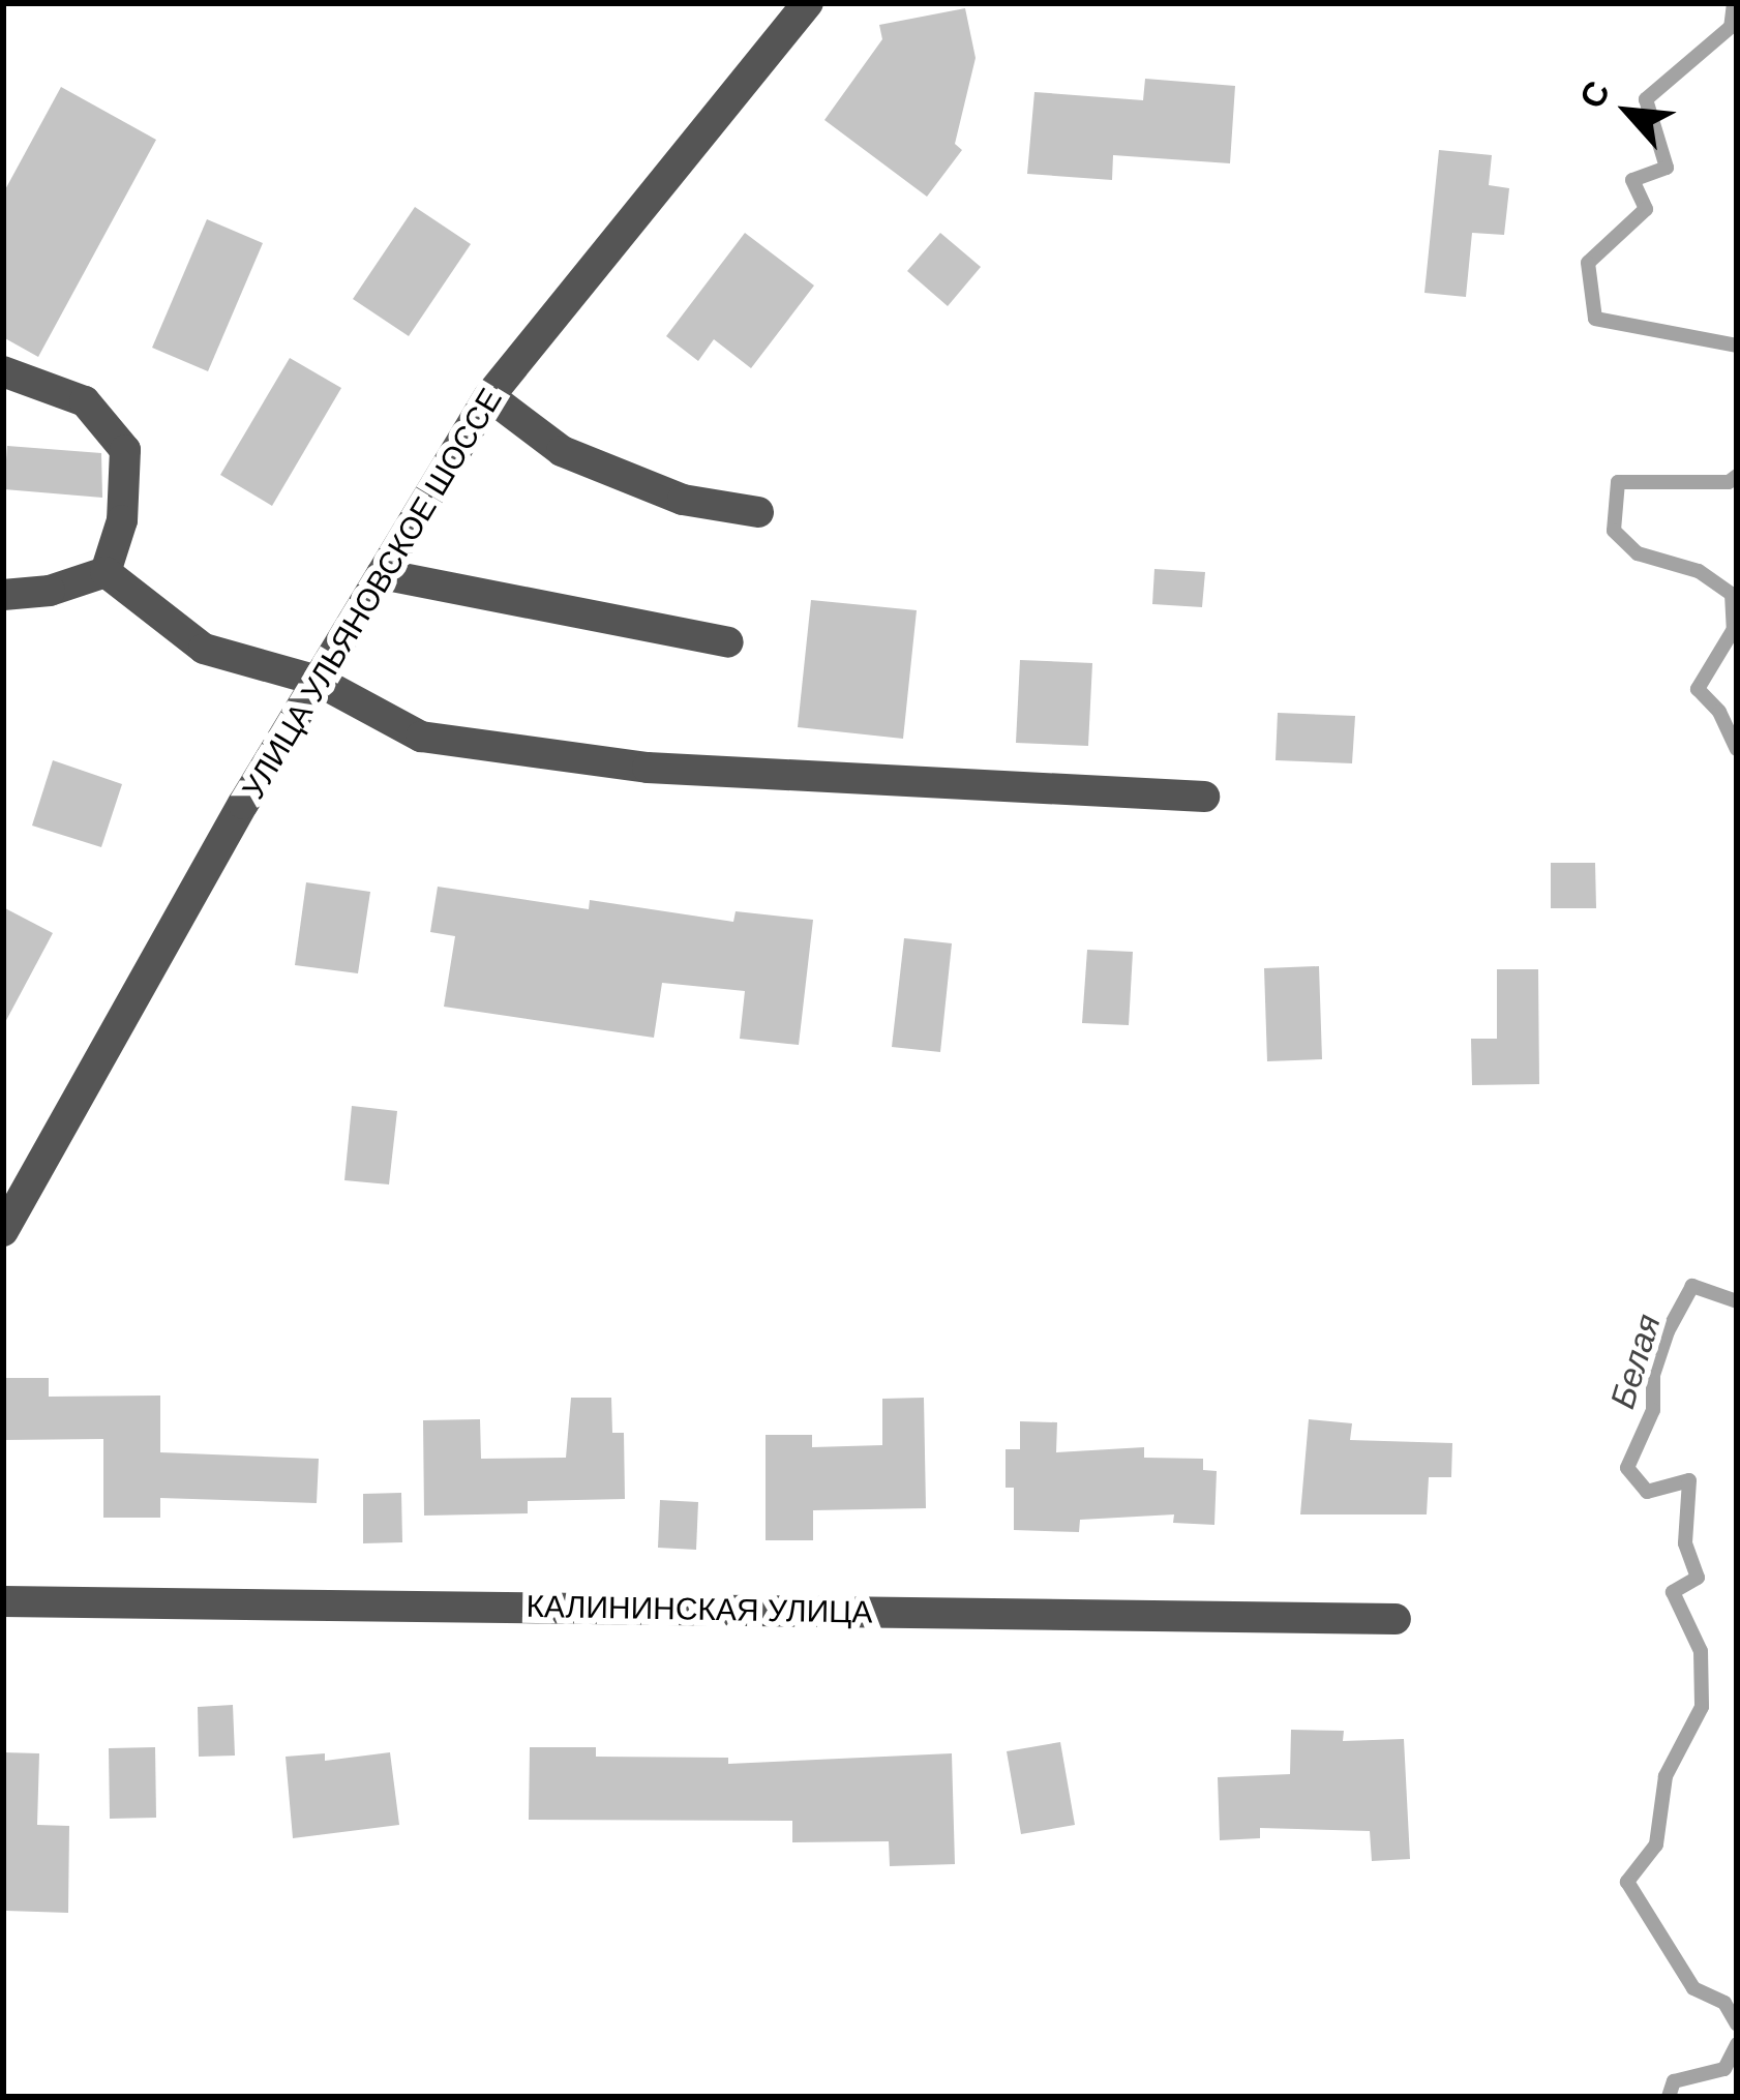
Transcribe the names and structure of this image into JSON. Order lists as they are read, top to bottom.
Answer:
{
  "streets": {
    "street": ["УЛИЦА УЛЬЯНОВСКОЕ ШОССЕ", "КАЛИНИНСКАЯ УЛИЦА"]
  },
  "water": ["Белая"],
  "north": "top left"
}
